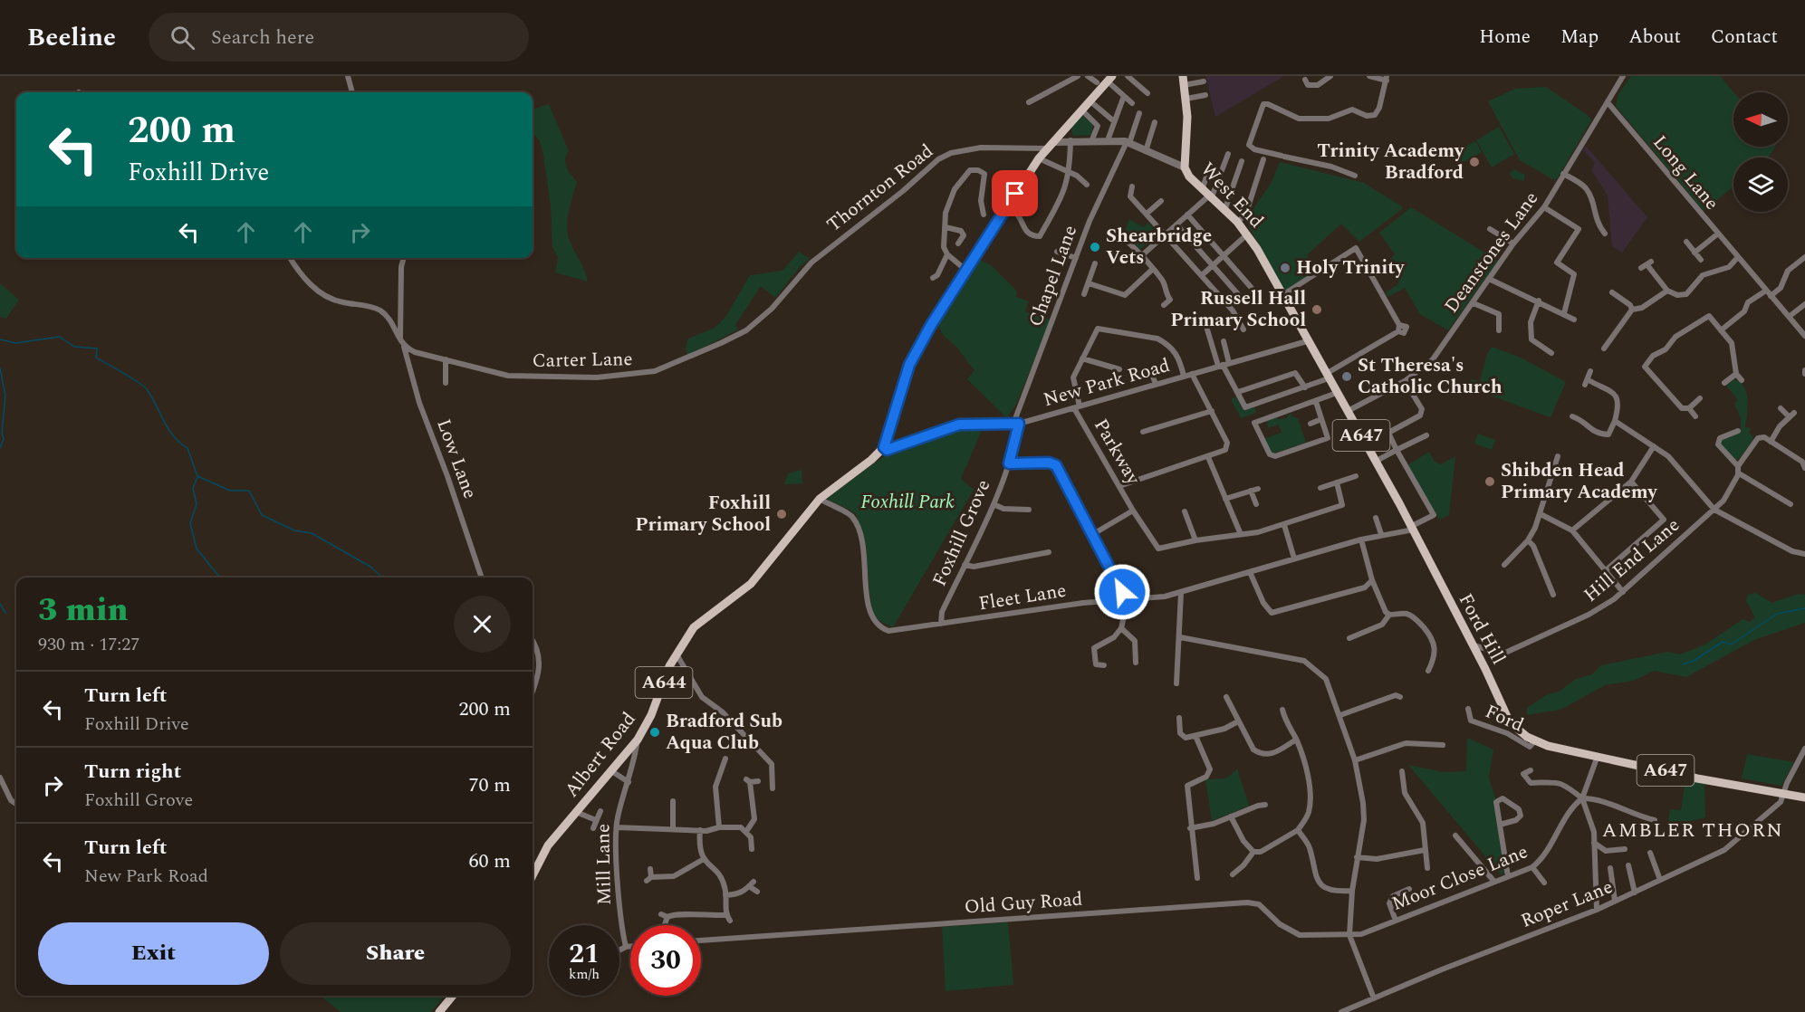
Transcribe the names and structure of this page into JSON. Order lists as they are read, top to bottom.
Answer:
{
  "streets": {
    "main road": [
      "West End",
      "A647",
      "Ford Hill",
      "A644",
      "Albert Road"
    ],
    "street": [
      "Long Lane",
      "Thornton Road",
      "Deanstones Lane",
      "Chapel Lane",
      "Carter Lane",
      "New Park Road",
      "Parkway",
      "Low Lane",
      "Foxhill Grove",
      "Hill End Lane",
      "Fleet Lane",
      "Ford",
      "Mill Lane",
      "Moor Close Lane",
      "Old Guy Road",
      "Roper Lane"
    ]
  },
  "crossings": [
    ["Long Lane", "Deanstones Lane"],
    ["Thornton Road", "Carter Lane"],
    ["West End", "Deanstones Lane"],
    ["West End", "New Park Road"],
    ["West End", "Fleet Lane"],
    ["West End", "Ford Hill"],
    ["Chapel Lane", "New Park Road"],
    ["Chapel Lane", "Foxhill Grove"],
    ["Carter Lane", "Low Lane"],
    ["New Park Road", "Parkway"],
    ["New Park Road", "Foxhill Grove"],
    ["New Park Road", "A644"],
    ["A647", "Ford Hill"],
    ["A647", "Ford"],
    ["A647", "Moor Close Lane"],
    ["A647", "Roper Lane"],
    ["Foxhill Grove", "Fleet Lane"],
    ["Hill End Lane", "Ford Hill"],
    ["Fleet Lane", "Ford Hill"],
    ["Fleet Lane", "A644"],
    ["Fleet Lane", "Albert Road"],
    ["Ford Hill", "Ford"],
    ["A644", "Albert Road"],
    ["Albert Road", "Mill Lane"],
    ["Moor Close Lane", "Old Guy Road"]
  ],
  "districts": ["AMBLER THORN"],
  "parks": ["Foxhill Park"],
  "places": [
    "Trinity Academy Bradford",
    "Shearbridge Vets",
    "Holy Trinity",
    "Russell Hall Primary School",
    "St Theresa's Catholic Church",
    "Shibden Head Primary Academy",
    "Foxhill Primary School",
    "Bradford Sub Aqua Club"
  ],
  "north": "left",
  "page": {
    "header": "Beeline",
    "search": "Search here",
    "nav": [
      "Home",
      "Map",
      "About",
      "Contact"
    ],
    "turn": ["200 m", "Foxhill Drive"],
    "heading": ["3 min", "930 m · 17:27"],
    "list": [
      {
        "name": "Turn left",
        "note": "Foxhill Drive",
        "value": "200 m"
      },
      {
        "name": "Turn right",
        "note": "Foxhill Grove",
        "value": "70 m"
      },
      {
        "name": "Turn left",
        "note": "New Park Road",
        "value": "60 m"
      }
    ],
    "buttons": ["Exit", "Share"],
    "speed": "21 km/h",
    "limit": "30"
  }
}
